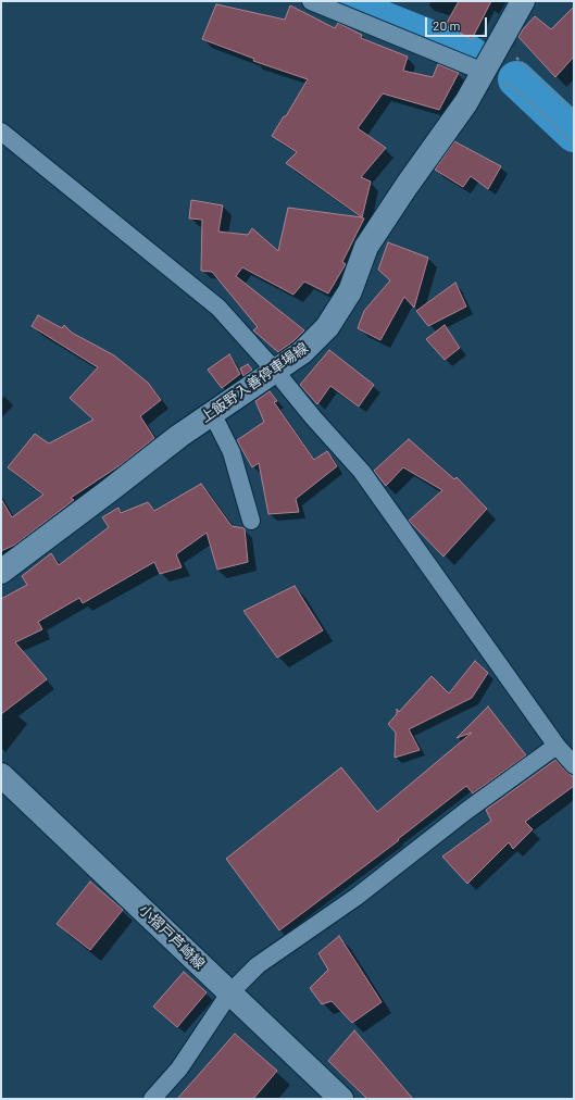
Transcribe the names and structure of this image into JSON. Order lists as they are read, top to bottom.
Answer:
{
  "streets": {
    "main road": ["上飯野入善停車場線", "小摺戸芦崎線"]
  },
  "scale_bar": "20 m"
}
